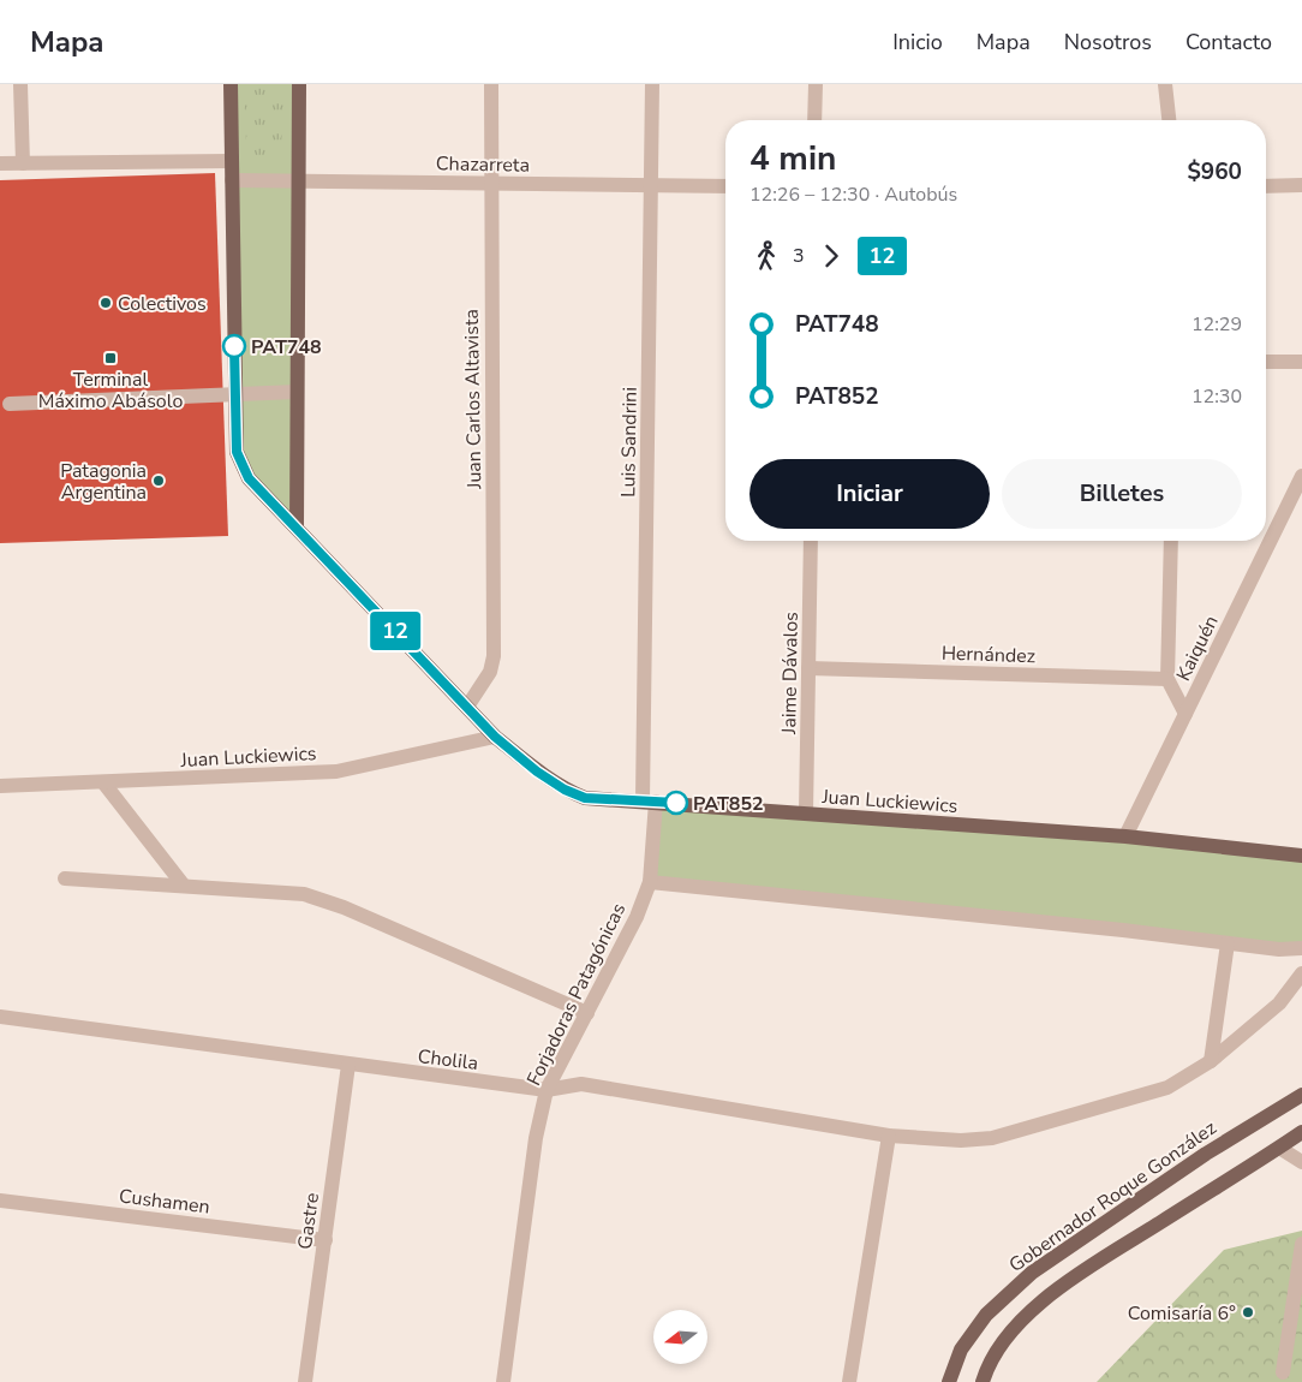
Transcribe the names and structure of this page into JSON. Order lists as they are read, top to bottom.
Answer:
{
  "streets": {
    "main road": ["Juan Luckiewics", "Gobernador Roque González"],
    "street": [
      "Chazarreta",
      "Juan Carlos Altavista",
      "Luis Sandrini",
      "Kaiquén",
      "Hernández",
      "Jaime Dávalos",
      "Forjadoras Patagónicas",
      "Cholila",
      "Cushamen",
      "Gastre"
    ]
  },
  "crossings": [
    ["Chazarreta", "Juan Carlos Altavista"],
    ["Chazarreta", "Luis Sandrini"],
    ["Chazarreta", "Juan Luckiewics"],
    ["Juan Carlos Altavista", "Juan Luckiewics"],
    ["Luis Sandrini", "Juan Luckiewics"],
    ["Luis Sandrini", "Forjadoras Patagónicas"],
    ["Kaiquén", "Juan Luckiewics"],
    ["Hernández", "Jaime Dávalos"],
    ["Jaime Dávalos", "Juan Luckiewics"],
    ["Juan Luckiewics", "Forjadoras Patagónicas"],
    ["Forjadoras Patagónicas", "Cholila"],
    ["Cholila", "Gastre"],
    ["Cushamen", "Gastre"]
  ],
  "places": {
    "other": [
      "Colectivos",
      "PAT748",
      "Patagonia Argentina",
      "PAT852",
      "Comisaría 6°"
    ],
    "transit": ["Terminal Máximo Abásolo"]
  },
  "lines": ["bus line 12"],
  "north": "left",
  "page": {
    "header": "Mapa",
    "nav": [
      "Inicio",
      "Mapa",
      "Nosotros",
      "Contacto"
    ],
    "on_map": "12",
    "heading": ["4 min", "12:26 – 12:30 · Autobús", "$960"],
    "legs": ["3", "12"],
    "list": [
      {
        "name": "PAT748",
        "value": "12:29"
      },
      {
        "name": "PAT852",
        "value": "12:30"
      }
    ],
    "buttons": ["Iniciar", "Billetes"]
  }
}
